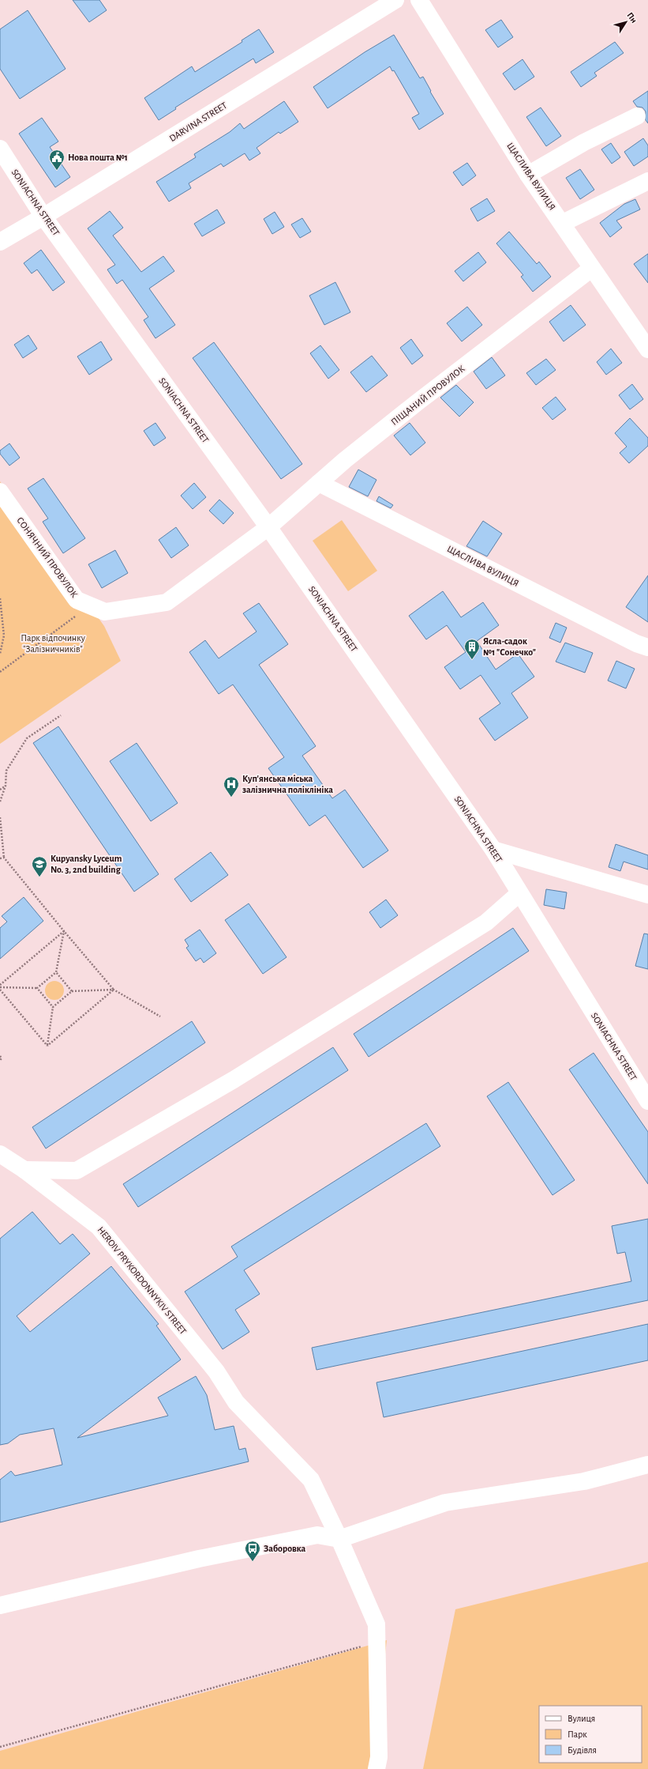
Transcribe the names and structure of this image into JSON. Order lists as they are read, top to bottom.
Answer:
{
  "streets": {
    "street": [
      "DARVINA STREET",
      "ЩАСЛИВА ВУЛИЦЯ",
      "SONIACHNA STREET",
      "ПІЩАНИЙ ПРОВУЛОК",
      "СОНЯЧНИЙ ПРОВУЛОК",
      "HEROIV PRYKORDONNYKIV STREET"
    ]
  },
  "crossings": [
    ["DARVINA STREET", "SONIACHNA STREET"],
    ["ЩАСЛИВА ВУЛИЦЯ", "ПІЩАНИЙ ПРОВУЛОК"],
    ["SONIACHNA STREET", "ПІЩАНИЙ ПРОВУЛОК"],
    ["SONIACHNA STREET", "СОНЯЧНИЙ ПРОВУЛОК"],
    ["ПІЩАНИЙ ПРОВУЛОК", "СОНЯЧНИЙ ПРОВУЛОК"]
  ],
  "parks": ["Парк відпочинку \"Залізничників\""],
  "places": {
    "public building": ["Нова пошта №1"],
    "building": ["Ясла-садок №1 \"Сонечко\""],
    "hospital": ["Куп'янська міська залізнична поліклініка"],
    "school or university": ["Kupyansky Lyceum No. 3, 2nd building"],
    "bus stop": ["Заборовка"]
  },
  "legend": ["Вулиця", "Парк", "Будівля"],
  "north": "top right"
}
